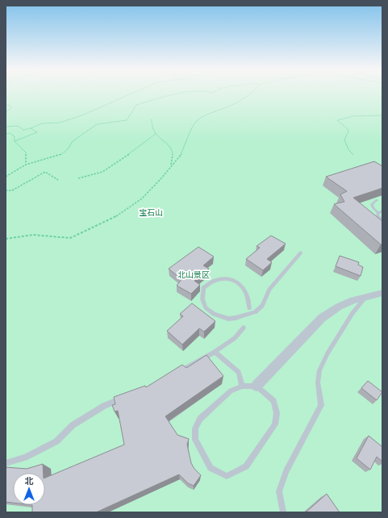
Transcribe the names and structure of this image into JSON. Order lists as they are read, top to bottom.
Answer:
{
  "parks": ["宝石山", "北山景区"],
  "north": "top"
}
